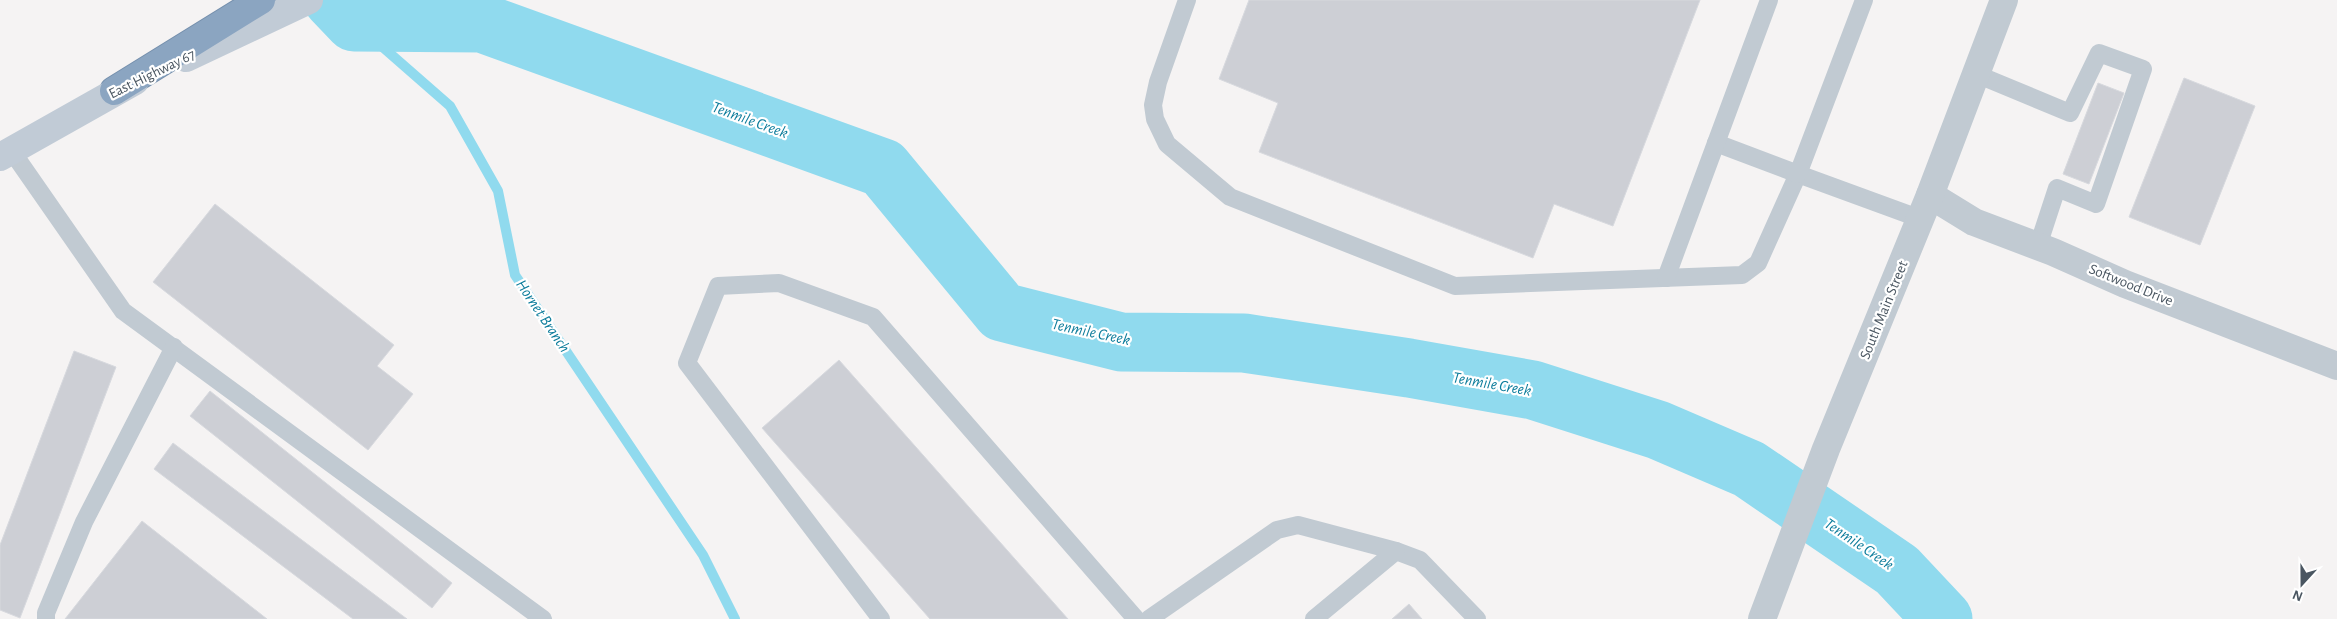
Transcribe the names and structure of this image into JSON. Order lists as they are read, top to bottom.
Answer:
{
  "streets": {
    "main road": ["East Highway 67"],
    "street": ["Softwood Drive", "South Main Street"]
  },
  "crossings": [
    ["Softwood Drive", "South Main Street"]
  ],
  "water": ["Tenmile Creek", "Hornet Branch"],
  "north": "bottom"
}
